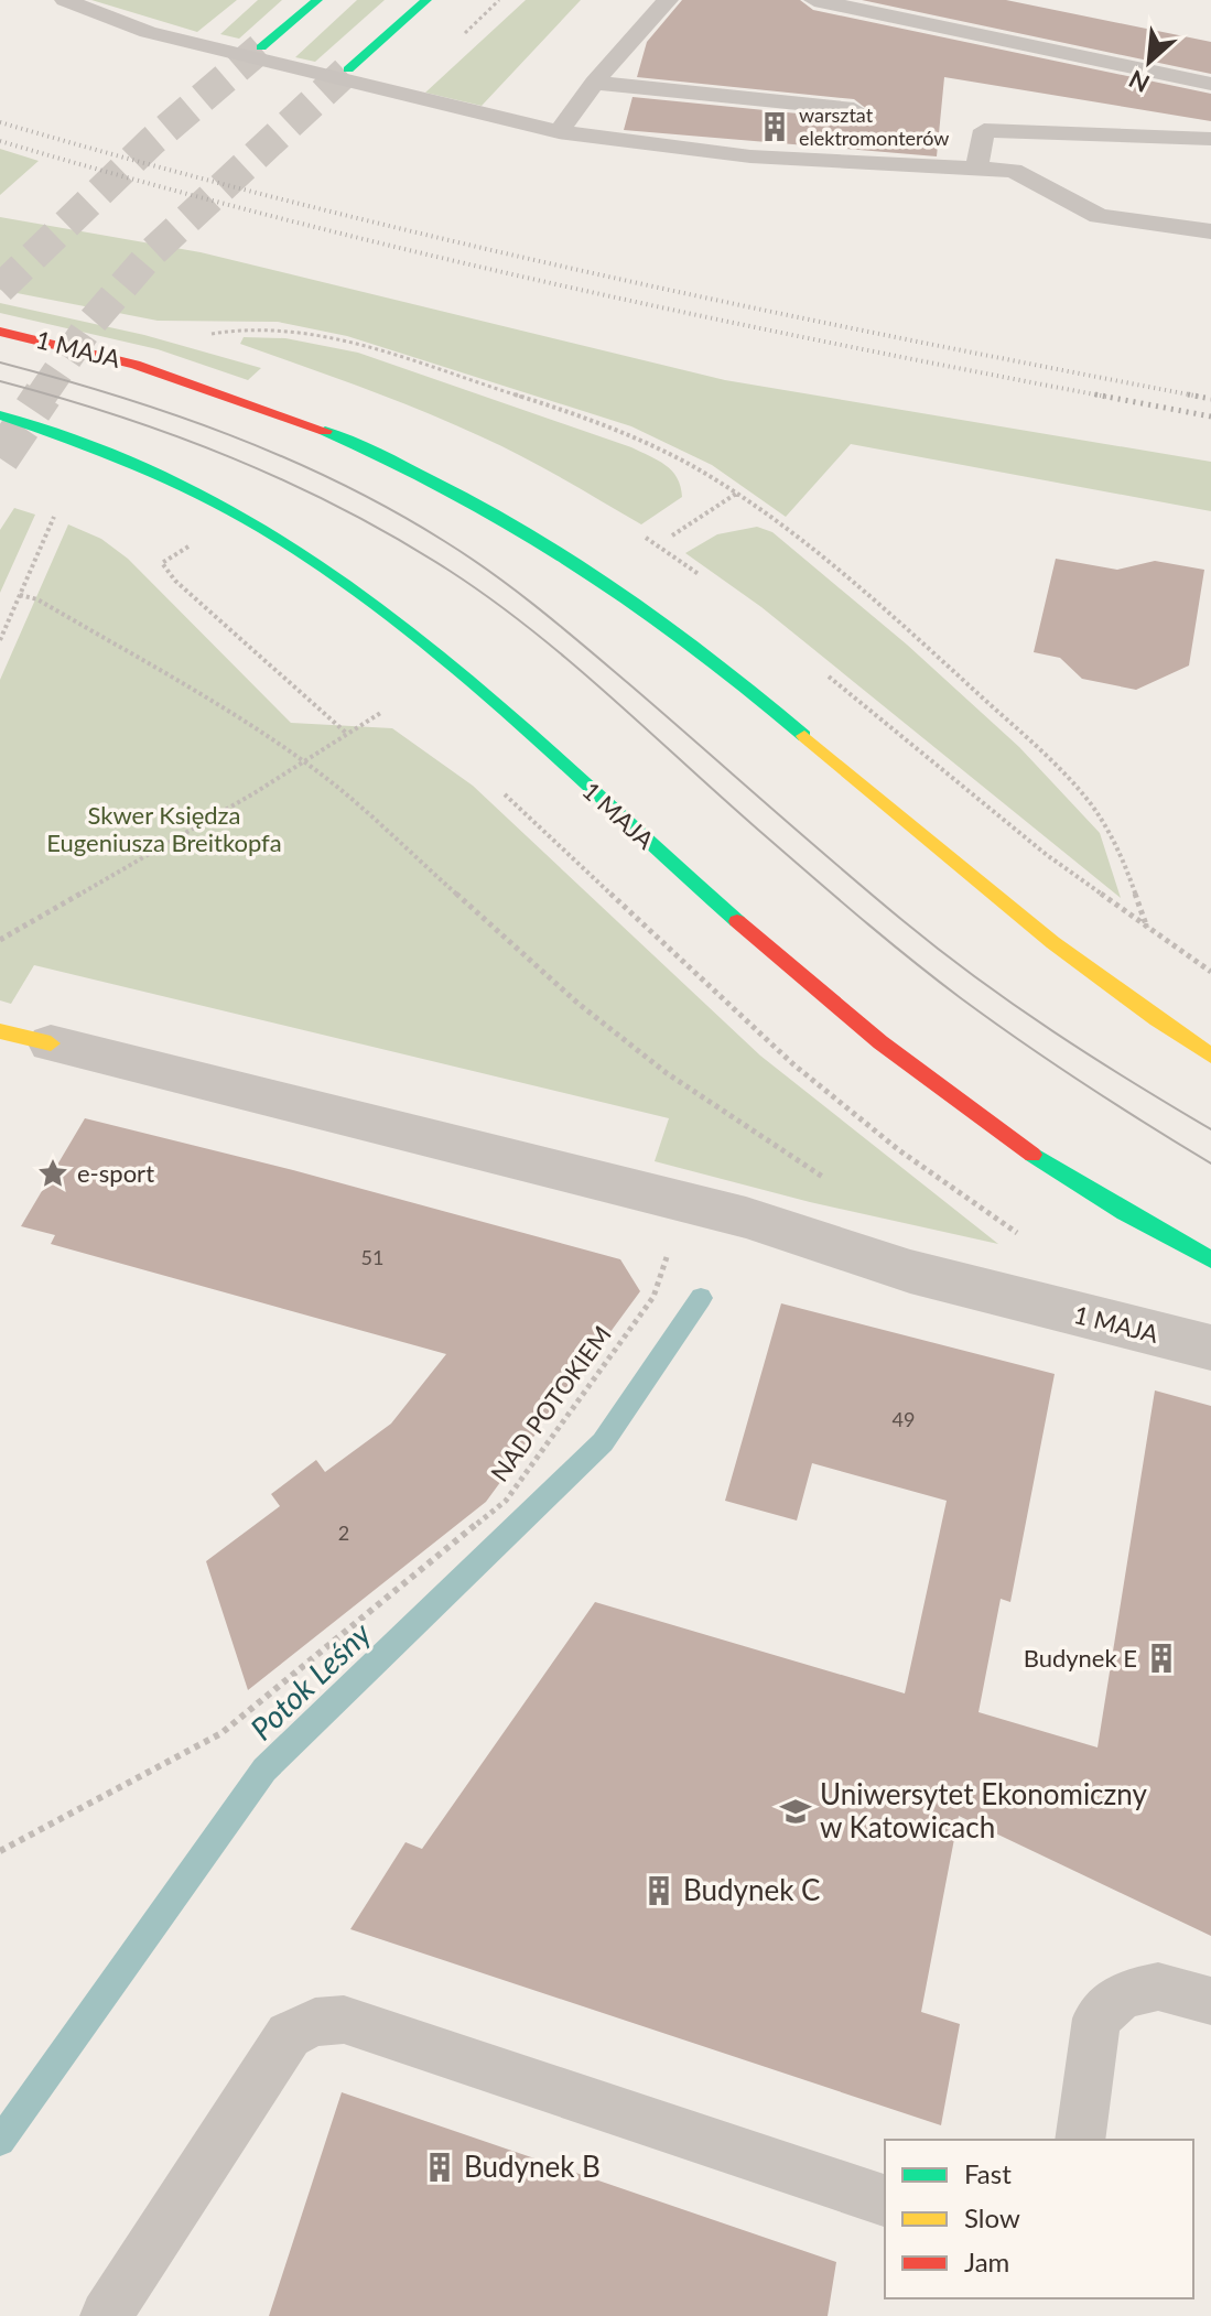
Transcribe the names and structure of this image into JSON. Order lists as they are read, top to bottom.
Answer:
{
  "streets": {
    "main road": ["1 MAJA"],
    "path": ["NAD POTOKIEM"]
  },
  "crossings": [
    ["1 MAJA", "NAD POTOKIEM"]
  ],
  "water": ["Potok Leśny"],
  "parks": ["Skwer Księdza Eugeniusza Breitkopfa"],
  "places": {
    "building": [
      "warsztat elektromonterów",
      "Budynek E",
      "Budynek C",
      "Budynek B"
    ],
    "place": ["e-sport"],
    "school or university": ["Uniwersytet Ekonomiczny w Katowicach"]
  },
  "house_numbers": ["51", "49", "2"],
  "legend": ["Fast", "Slow", "Jam"],
  "north": "bottom left"
}
